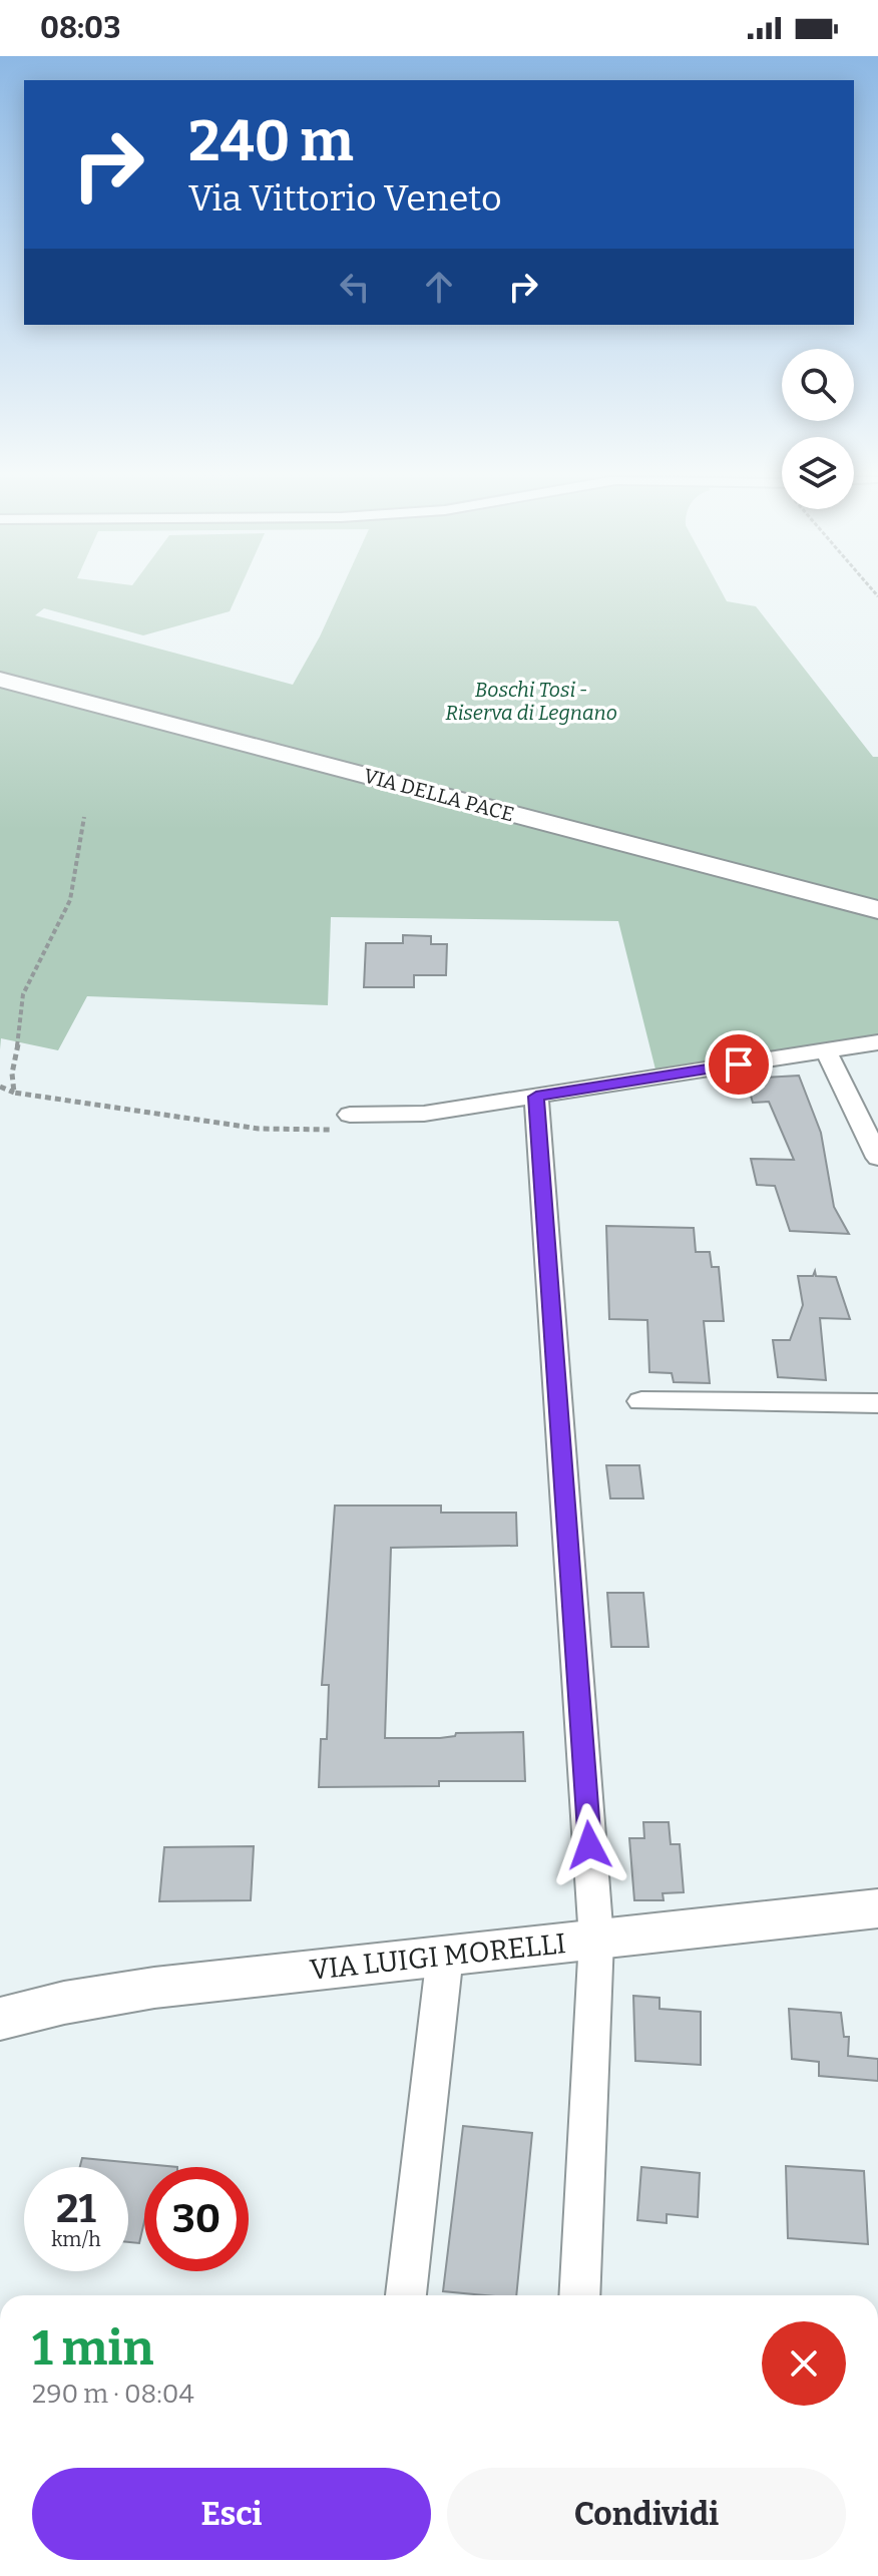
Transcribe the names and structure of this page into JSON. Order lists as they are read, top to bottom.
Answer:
{
  "streets": {
    "main road": ["VIA DELLA PACE", "VIA LUIGI MORELLI"]
  },
  "parks": ["Boschi Tosi - Riserva di Legnano"],
  "page": {
    "status": "08:03",
    "turn": ["240 m", "Via Vittorio Veneto"],
    "speed": "21 km/h",
    "limit": "30",
    "heading": ["1 min", "290 m · 08:04"],
    "buttons": ["Esci", "Condividi"]
  }
}
